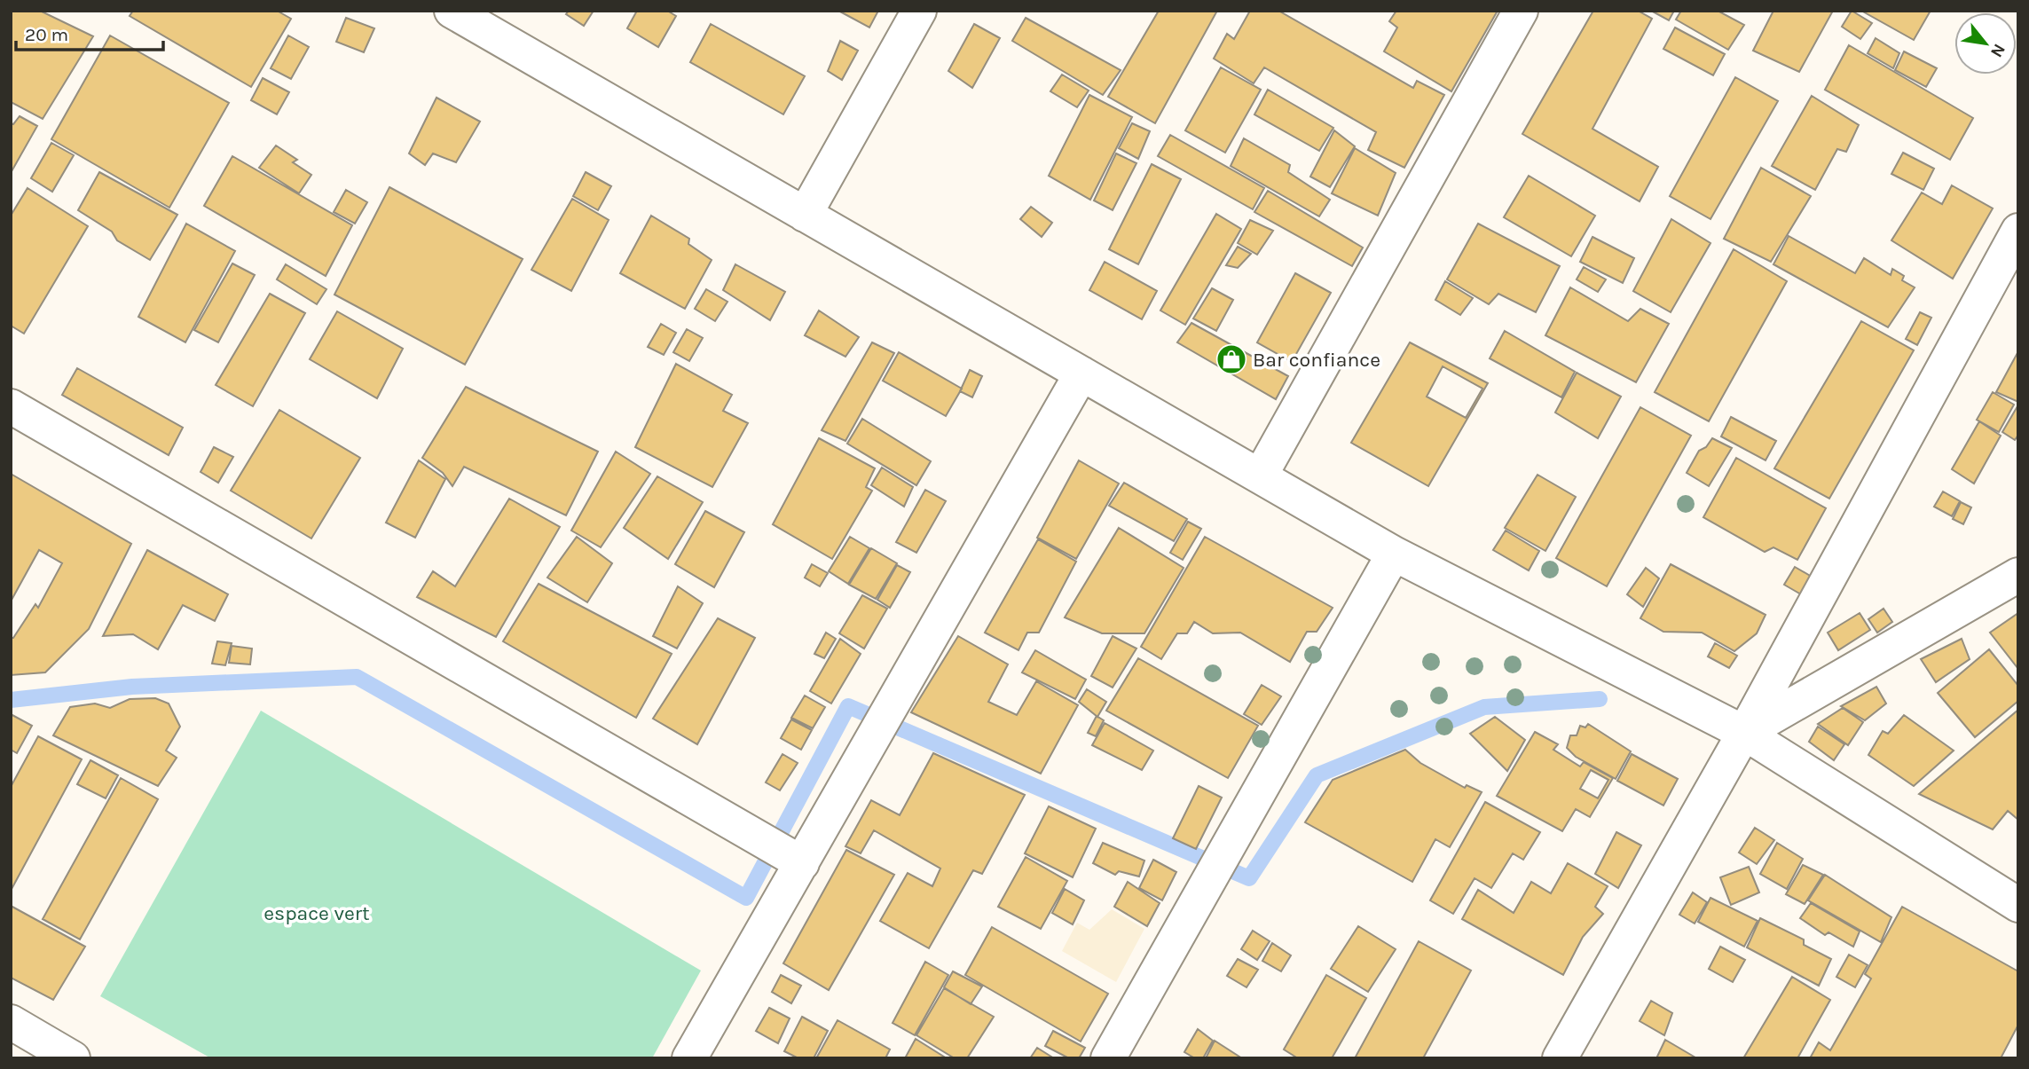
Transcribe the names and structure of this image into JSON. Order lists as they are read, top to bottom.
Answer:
{
  "parks": ["espace vert"],
  "places": {
    "shop": ["Bar confiance"]
  },
  "scale_bar": "20 m",
  "north": "bottom right"
}
